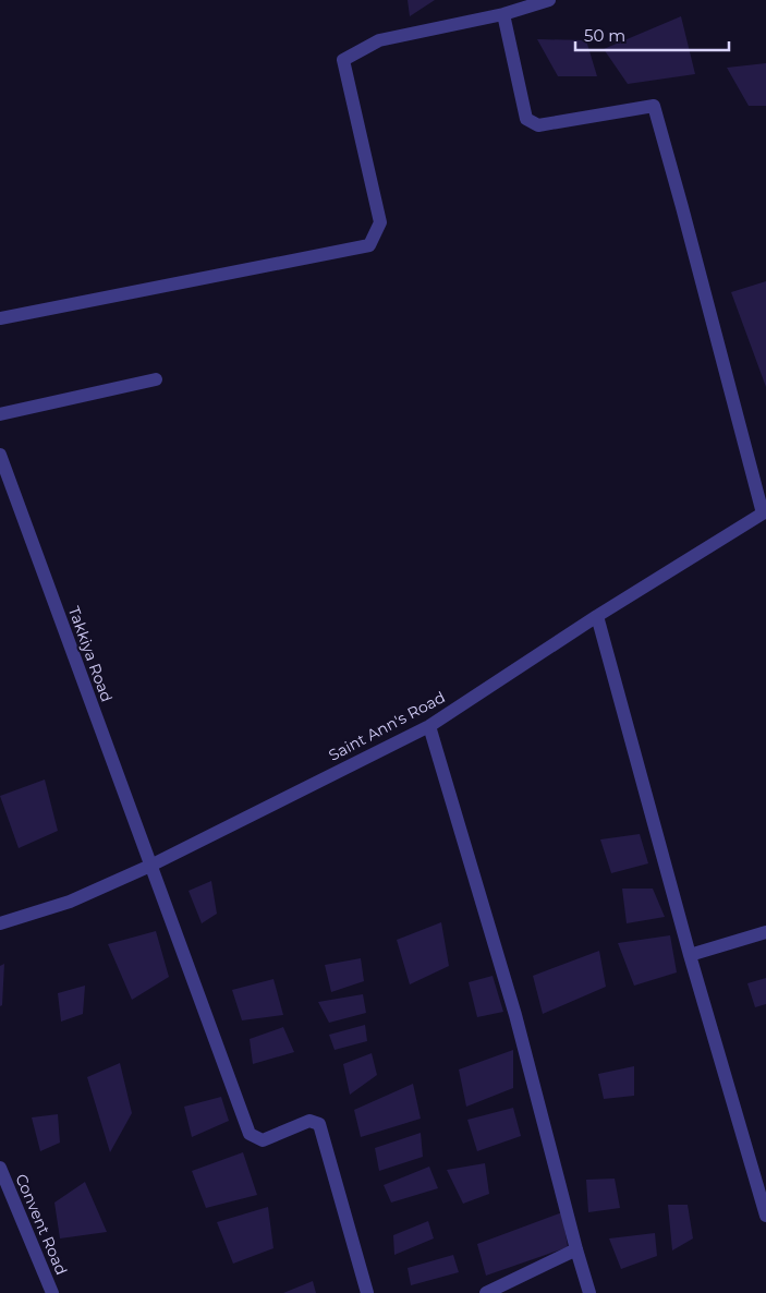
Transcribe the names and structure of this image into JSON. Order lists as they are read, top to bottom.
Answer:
{
  "streets": {
    "street": ["Takkiya Road", "Saint Ann's Road", "Convent Road"]
  },
  "crossings": [
    ["Takkiya Road", "Saint Ann's Road"]
  ],
  "scale_bar": "50 m"
}
